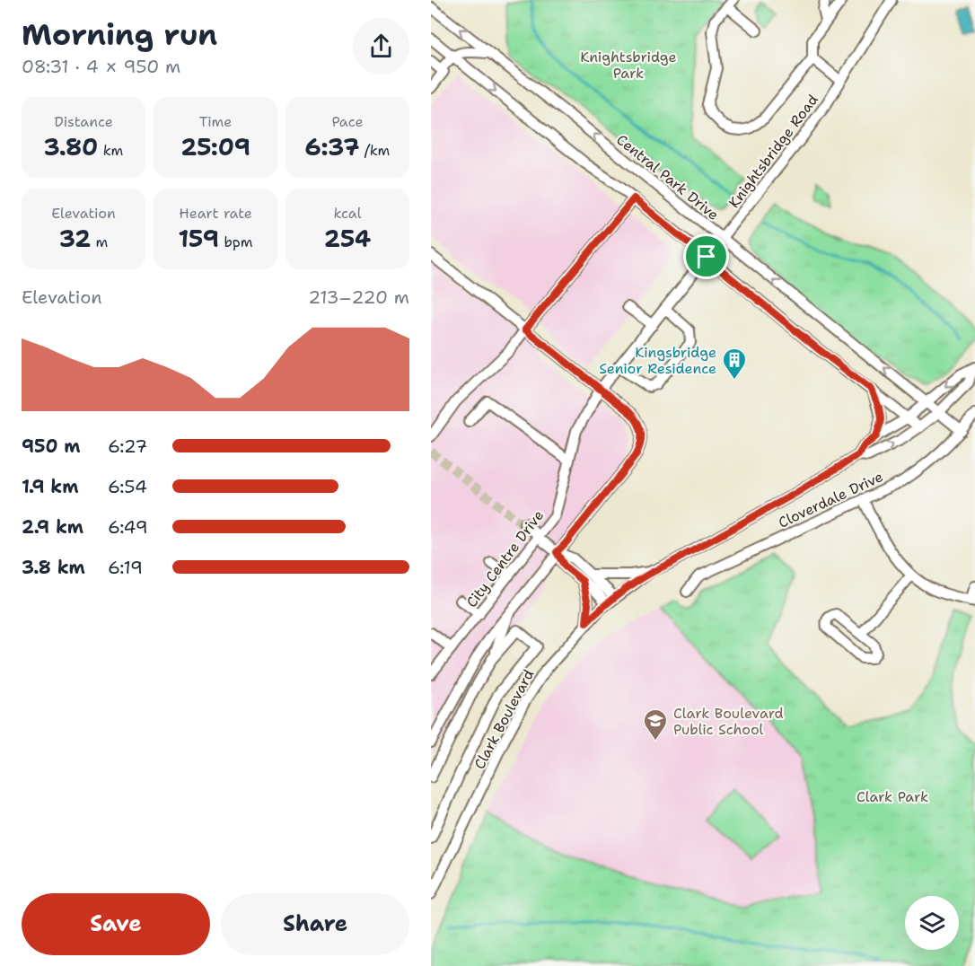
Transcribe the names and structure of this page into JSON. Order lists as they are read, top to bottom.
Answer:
{
  "streets": {
    "street": [
      "Knightsbridge Road",
      "Central Park Drive",
      "Cloverdale Drive",
      "City Centre Drive",
      "Clark Boulevard"
    ]
  },
  "crossings": [
    ["Knightsbridge Road", "Central Park Drive"],
    ["Knightsbridge Road", "City Centre Drive"],
    ["Central Park Drive", "Cloverdale Drive"],
    ["Central Park Drive", "Clark Boulevard"]
  ],
  "parks": ["Knightsbridge Park", "Clark Park"],
  "places": {
    "building": ["Kingsbridge Senior Residence"],
    "school or university": ["Clark Boulevard Public School"]
  },
  "page": {
    "heading": ["Morning run", "08:31 · 4 × 950 m"],
    "stats": [
      ["Distance", "3.80 km"],
      ["Time", "25:09"],
      ["Pace", "6:37 /km"],
      ["Elevation", "32 m"],
      ["Heart rate", "159 bpm"],
      ["kcal", "254"]
    ],
    "chart": ["Elevation", "213–220 m"],
    "list": [
      {
        "name": "950 m",
        "note": "6:27"
      },
      {
        "name": "1.9 km",
        "note": "6:54"
      },
      {
        "name": "2.9 km",
        "note": "6:49"
      },
      {
        "name": "3.8 km",
        "note": "6:19"
      }
    ],
    "buttons": ["Save", "Share"]
  }
}
